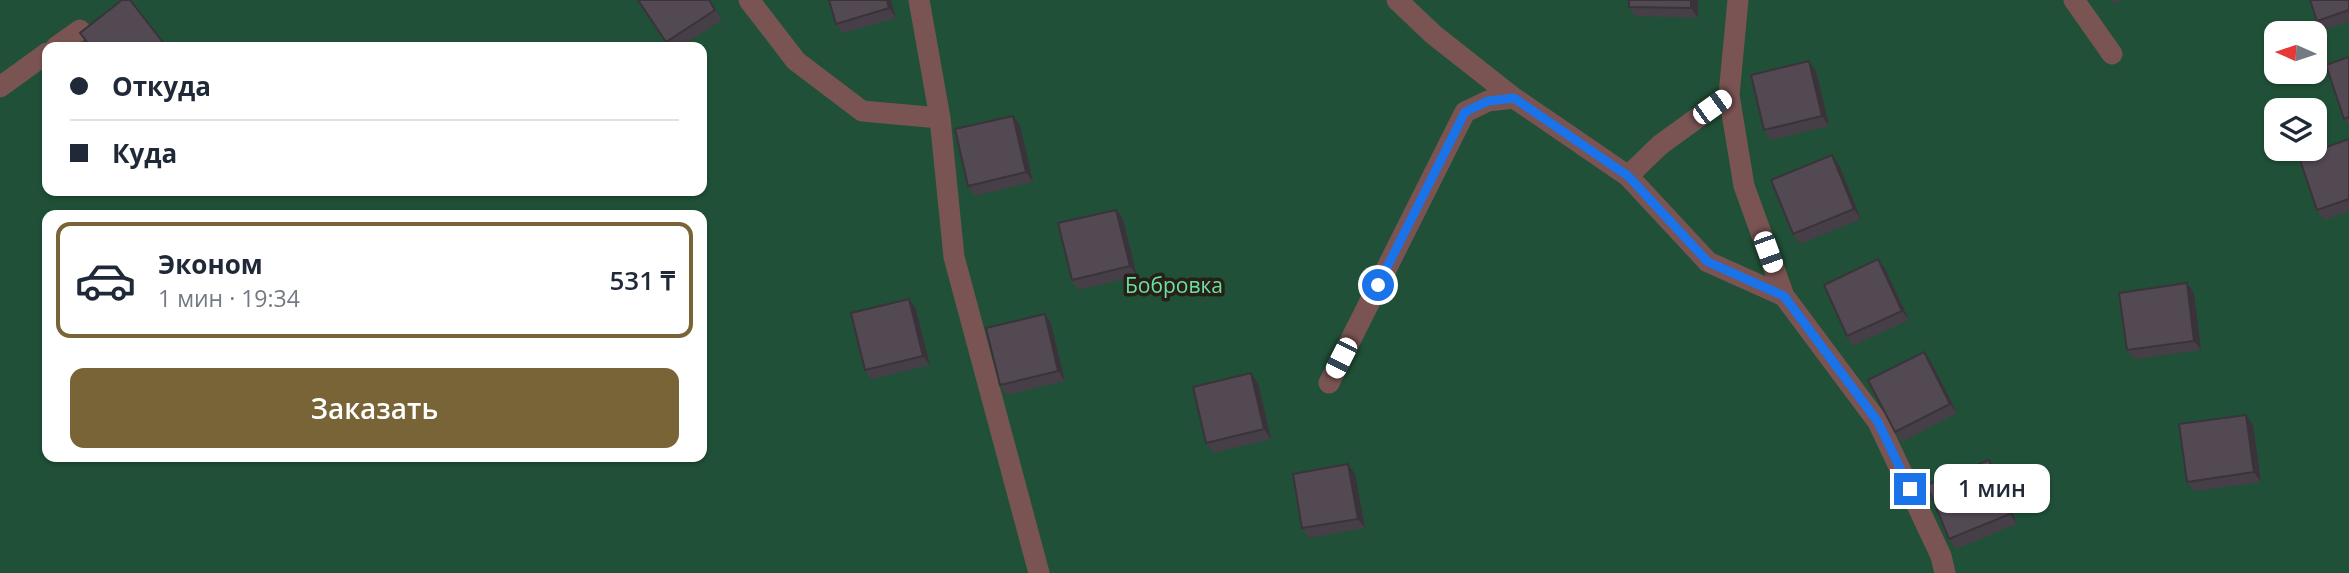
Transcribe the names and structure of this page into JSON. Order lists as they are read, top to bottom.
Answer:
{
  "parks": ["Бобровка"],
  "north": "left",
  "page": {
    "banner": ["Откуда", "Куда"],
    "list": [
      {
        "name": "Эконом",
        "note": "1 мин · 19:34",
        "value": "531 ₸"
      }
    ],
    "buttons": "Заказать",
    "bubble": "1 мин"
  }
}
